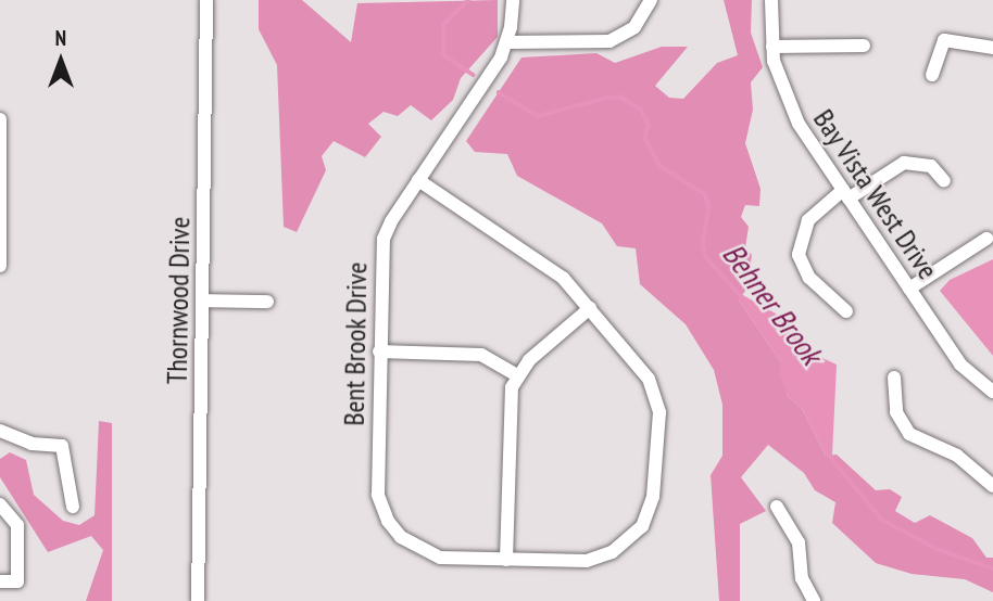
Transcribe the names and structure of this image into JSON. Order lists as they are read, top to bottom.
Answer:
{
  "streets": {
    "street": ["Bay Vista West Drive", "Thornwood Drive", "Bent Brook Drive"]
  },
  "water": ["Behner Brook"],
  "north": "top"
}
